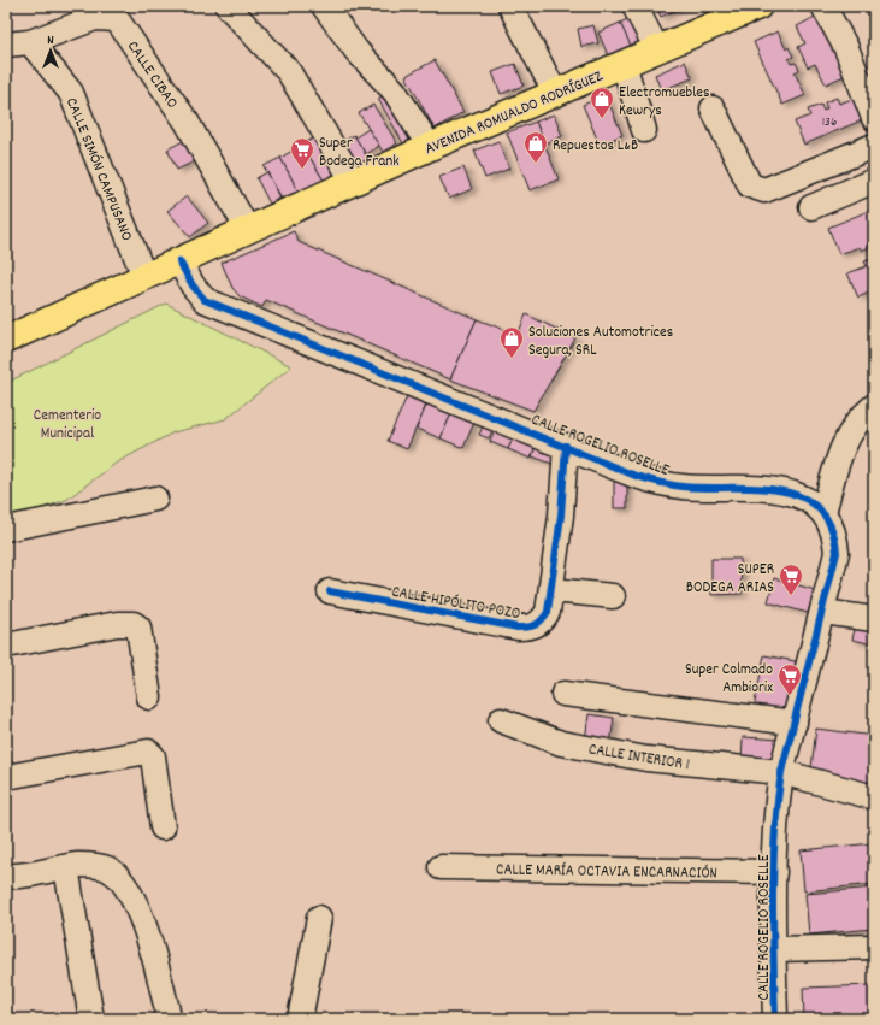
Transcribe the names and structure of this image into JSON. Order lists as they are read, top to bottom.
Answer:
{
  "streets": {
    "main road": ["AVENIDA ROMUALDO RODRÍGUEZ"],
    "street": [
      "CALLE CIBAO",
      "CALLE SIMÓN CAMPUSANO",
      "CALLE ROGELIO ROSELLE",
      "CALLE HIPÓLITO POZO",
      "CALLE INTERIOR 1",
      "CALLE MARÍA OCTAVIA ENCARNACIÓN"
    ]
  },
  "crossings": [
    ["CALLE CIBAO", "AVENIDA ROMUALDO RODRÍGUEZ"],
    ["CALLE CIBAO", "CALLE SIMÓN CAMPUSANO"],
    ["AVENIDA ROMUALDO RODRÍGUEZ", "CALLE SIMÓN CAMPUSANO"],
    ["AVENIDA ROMUALDO RODRÍGUEZ", "CALLE ROGELIO ROSELLE"],
    ["CALLE ROGELIO ROSELLE", "CALLE HIPÓLITO POZO"],
    ["CALLE ROGELIO ROSELLE", "CALLE INTERIOR 1"],
    ["CALLE ROGELIO ROSELLE", "CALLE MARÍA OCTAVIA ENCARNACIÓN"]
  ],
  "parks": ["Cementerio Municipal"],
  "places": {
    "shop": ["Electromuebles Kewrys", "Repuestos L&B", "Soluciones Automotrices Segura, SRL"],
    "supermarket": ["Super Bodega Frank", "SUPER BODEGA ARIAS", "Super Colmado Ambiorix"]
  },
  "house_numbers": ["136"],
  "north": "top"
}
